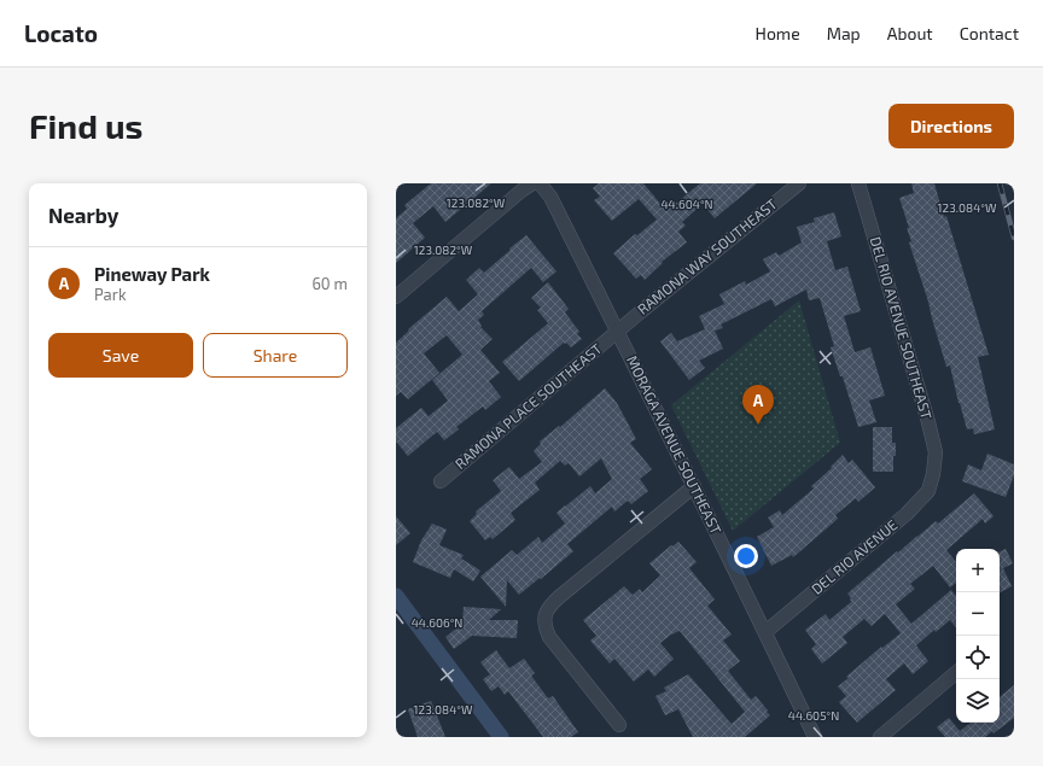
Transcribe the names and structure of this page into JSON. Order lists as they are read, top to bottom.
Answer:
{
  "streets": {
    "street": [
      "RAMONA WAY SOUTHEAST",
      "DEL RIO AVENUE SOUTHEAST",
      "RAMONA PLACE SOUTHEAST",
      "MORAGA AVENUE SOUTHEAST",
      "DEL RIO AVENUE"
    ]
  },
  "crossings": [
    ["RAMONA WAY SOUTHEAST", "RAMONA PLACE SOUTHEAST"],
    ["RAMONA WAY SOUTHEAST", "MORAGA AVENUE SOUTHEAST"],
    ["DEL RIO AVENUE SOUTHEAST", "DEL RIO AVENUE"],
    ["RAMONA PLACE SOUTHEAST", "MORAGA AVENUE SOUTHEAST"],
    ["MORAGA AVENUE SOUTHEAST", "DEL RIO AVENUE"]
  ],
  "page": {
    "header": "Locato",
    "nav": [
      "Home",
      "Map",
      "About",
      "Contact"
    ],
    "buttons": [
      "Directions",
      ["Save", "Share"]
    ],
    "title": "Find us",
    "heading": "Nearby",
    "list": [
      {
        "mark": "A",
        "name": "Pineway Park",
        "note": "Park",
        "value": "60 m"
      }
    ],
    "pins": "A",
    "map_buttons": ["+", "−"]
  },
  "coordinates": [
    "123.082°W",
    "44.604°N",
    "123.084°W",
    "44.606°N",
    "44.605°N"
  ]
}
